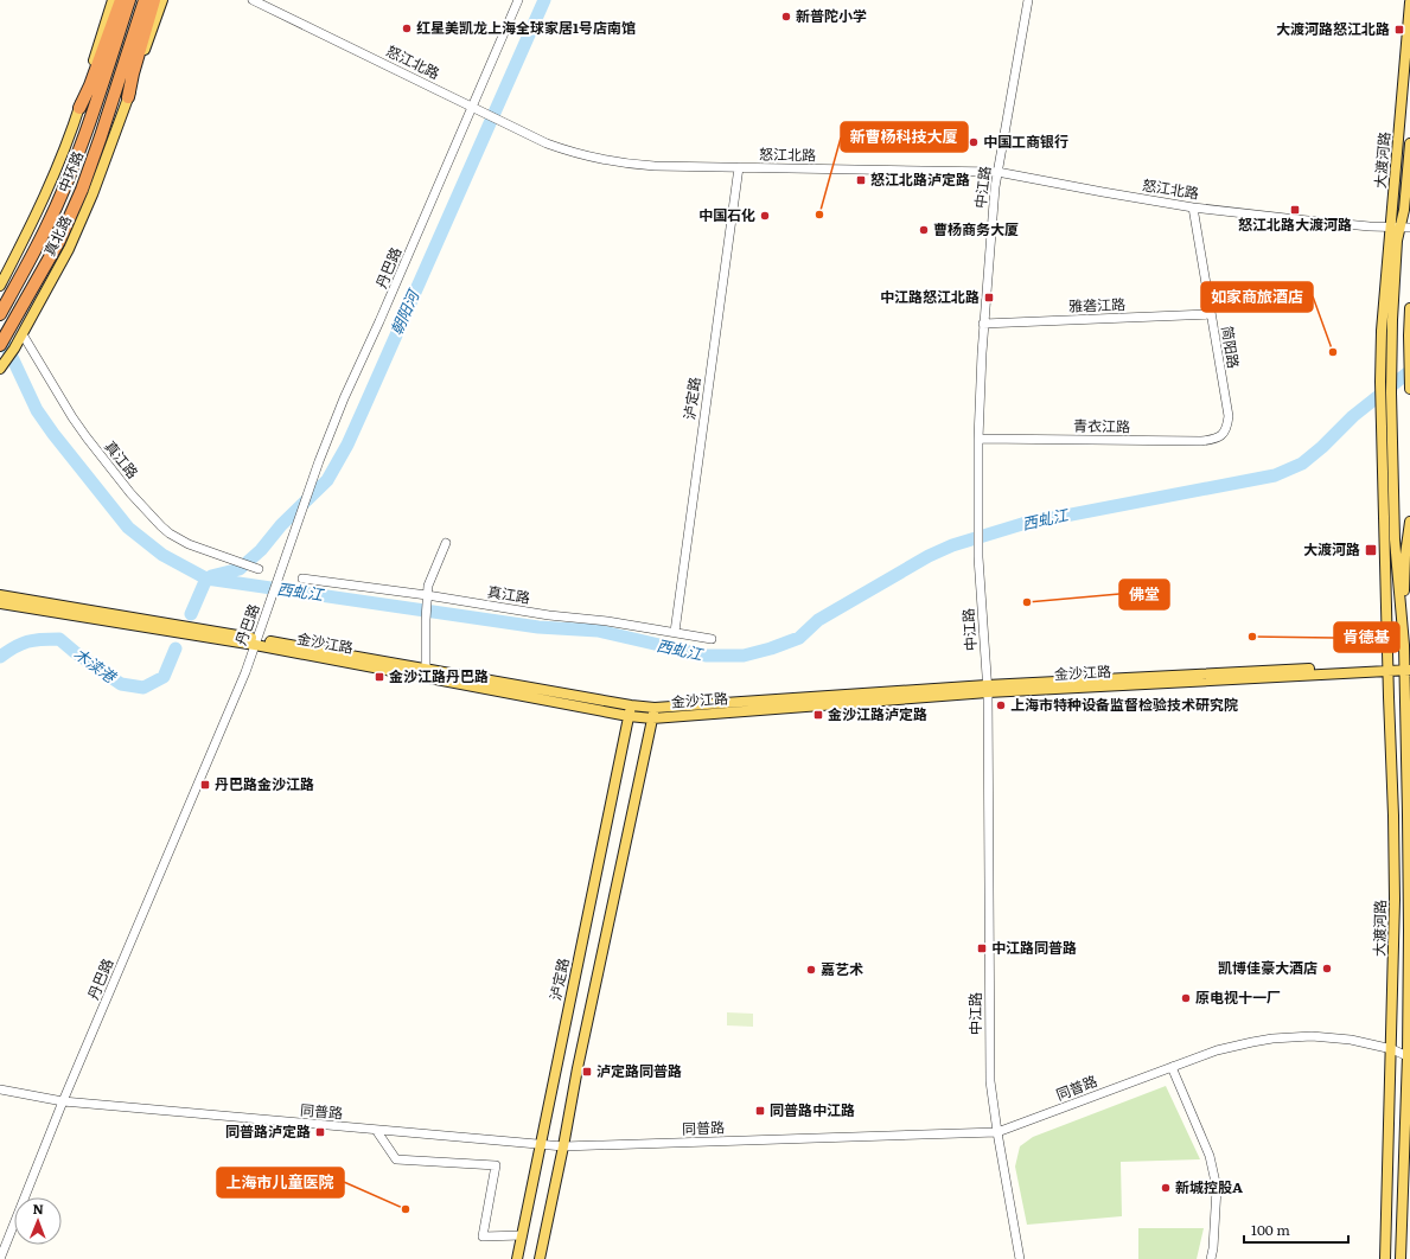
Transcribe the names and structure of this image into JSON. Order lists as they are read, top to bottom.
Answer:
{
  "streets": {
    "highway": ["中环路"],
    "main road": [
      "大渡河路",
      "真北路",
      "泸定路",
      "金沙江路"
    ],
    "street": [
      "怒江北路",
      "中江路",
      "丹巴路",
      "雅砻江路",
      "简阳路",
      "青衣江路",
      "真江路",
      "同普路"
    ]
  },
  "crossings": [
    ["怒江北路", "大渡河路"],
    ["怒江北路", "中江路"],
    ["怒江北路", "丹巴路"],
    ["怒江北路", "简阳路"],
    ["怒江北路", "泸定路"],
    ["大渡河路", "金沙江路"],
    ["大渡河路", "同普路"],
    ["中江路", "雅砻江路"],
    ["中江路", "青衣江路"],
    ["中江路", "金沙江路"],
    ["中江路", "同普路"],
    ["真北路", "真江路"],
    ["丹巴路", "金沙江路"],
    ["丹巴路", "同普路"],
    ["雅砻江路", "简阳路"],
    ["简阳路", "青衣江路"],
    ["泸定路", "真江路"],
    ["泸定路", "金沙江路"],
    ["泸定路", "同普路"]
  ],
  "water": ["朝阳河", "西虬江", "木渎港"],
  "places": {
    "other": [
      "新普陀小学",
      "红星美凯龙上海全球家居1号店南馆",
      "中国工商银行",
      "新曹杨科技大厦",
      "中国石化",
      "曹杨商务大厦",
      "如家商旅酒店",
      "佛堂",
      "肯德基",
      "上海市特种设备监督检验技术研究院",
      "凯博佳豪大酒店",
      "嘉艺术",
      "原电视十一厂",
      "新城控股A",
      "上海市儿童医院"
    ],
    "transit": [
      "大渡河路怒江北路",
      "怒江北路泸定路",
      "怒江北路大渡河路",
      "中江路怒江北路",
      "大渡河路",
      "金沙江路丹巴路",
      "金沙江路泸定路",
      "丹巴路金沙江路",
      "中江路同普路",
      "泸定路同普路",
      "同普路中江路",
      "同普路泸定路"
    ]
  },
  "scale_bar": "100 m",
  "north": "top"
}
